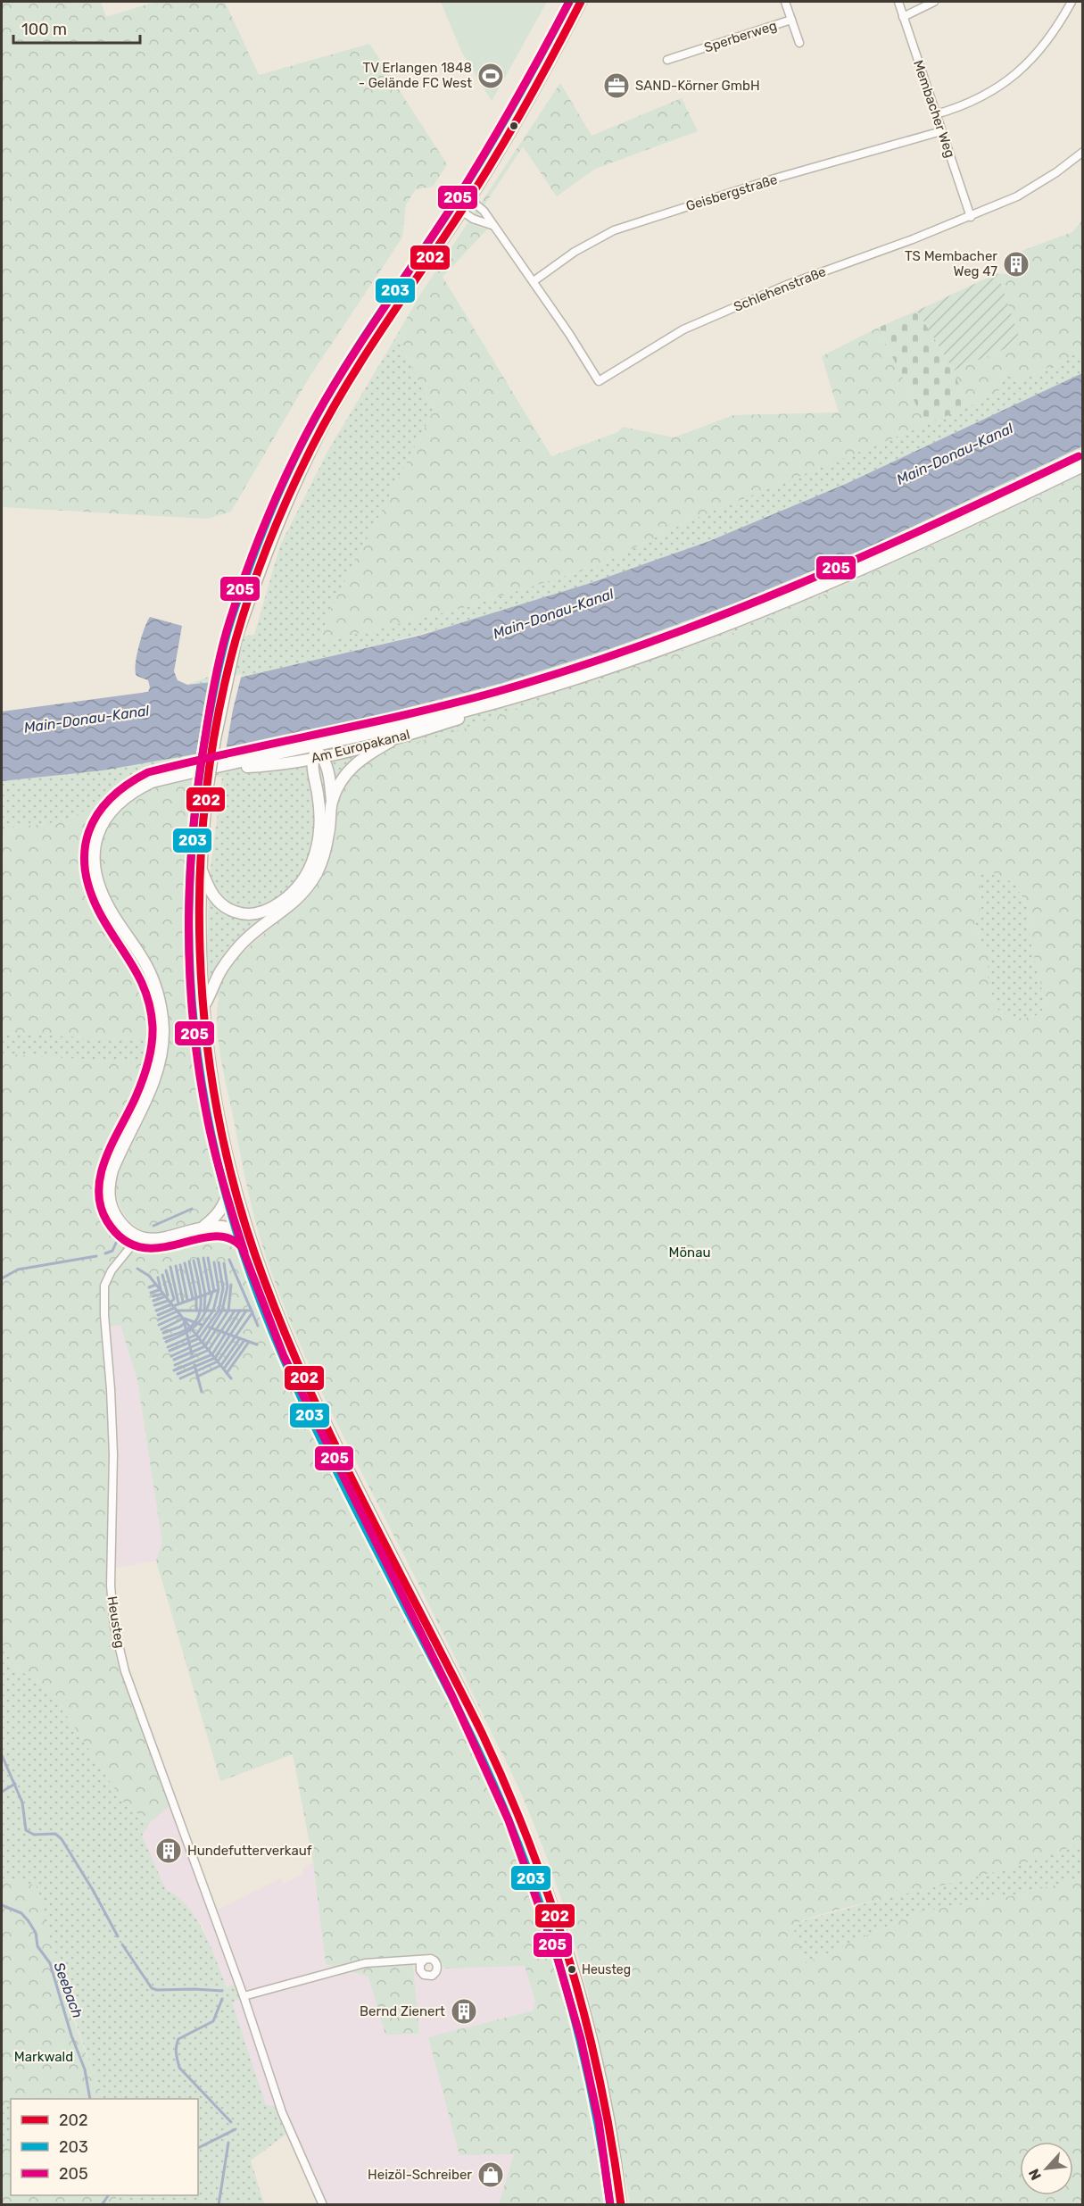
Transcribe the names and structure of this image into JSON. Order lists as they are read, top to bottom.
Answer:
{
  "streets": {
    "main road": ["Am Europakanal"],
    "street": [
      "Sperberweg",
      "Membacher Weg",
      "Geisbergstraße",
      "Schlehenstraße",
      "Heusteg"
    ]
  },
  "crossings": [
    ["Membacher Weg", "Geisbergstraße"],
    ["Membacher Weg", "Schlehenstraße"],
    ["Geisbergstraße", "Schlehenstraße"],
    ["Am Europakanal", "Heusteg"]
  ],
  "water": ["Main-Donau-Kanal", "Seebach"],
  "parks": ["Mönau", "Markwald"],
  "places": {
    "sports": ["TV Erlangen 1848 - Gelände FC West"],
    "office": ["SAND-Körner GmbH"],
    "building": ["TS Membacher Weg 47", "Hundefutterverkauf", "Bernd Zienert"],
    "other": ["Heusteg"],
    "shop": ["Heizöl-Schreiber"]
  },
  "lines": ["transit line 202", "transit line 203", "transit line 205"],
  "legend": ["202", "203", "205"],
  "scale_bar": "100 m",
  "north": "bottom left"
}
